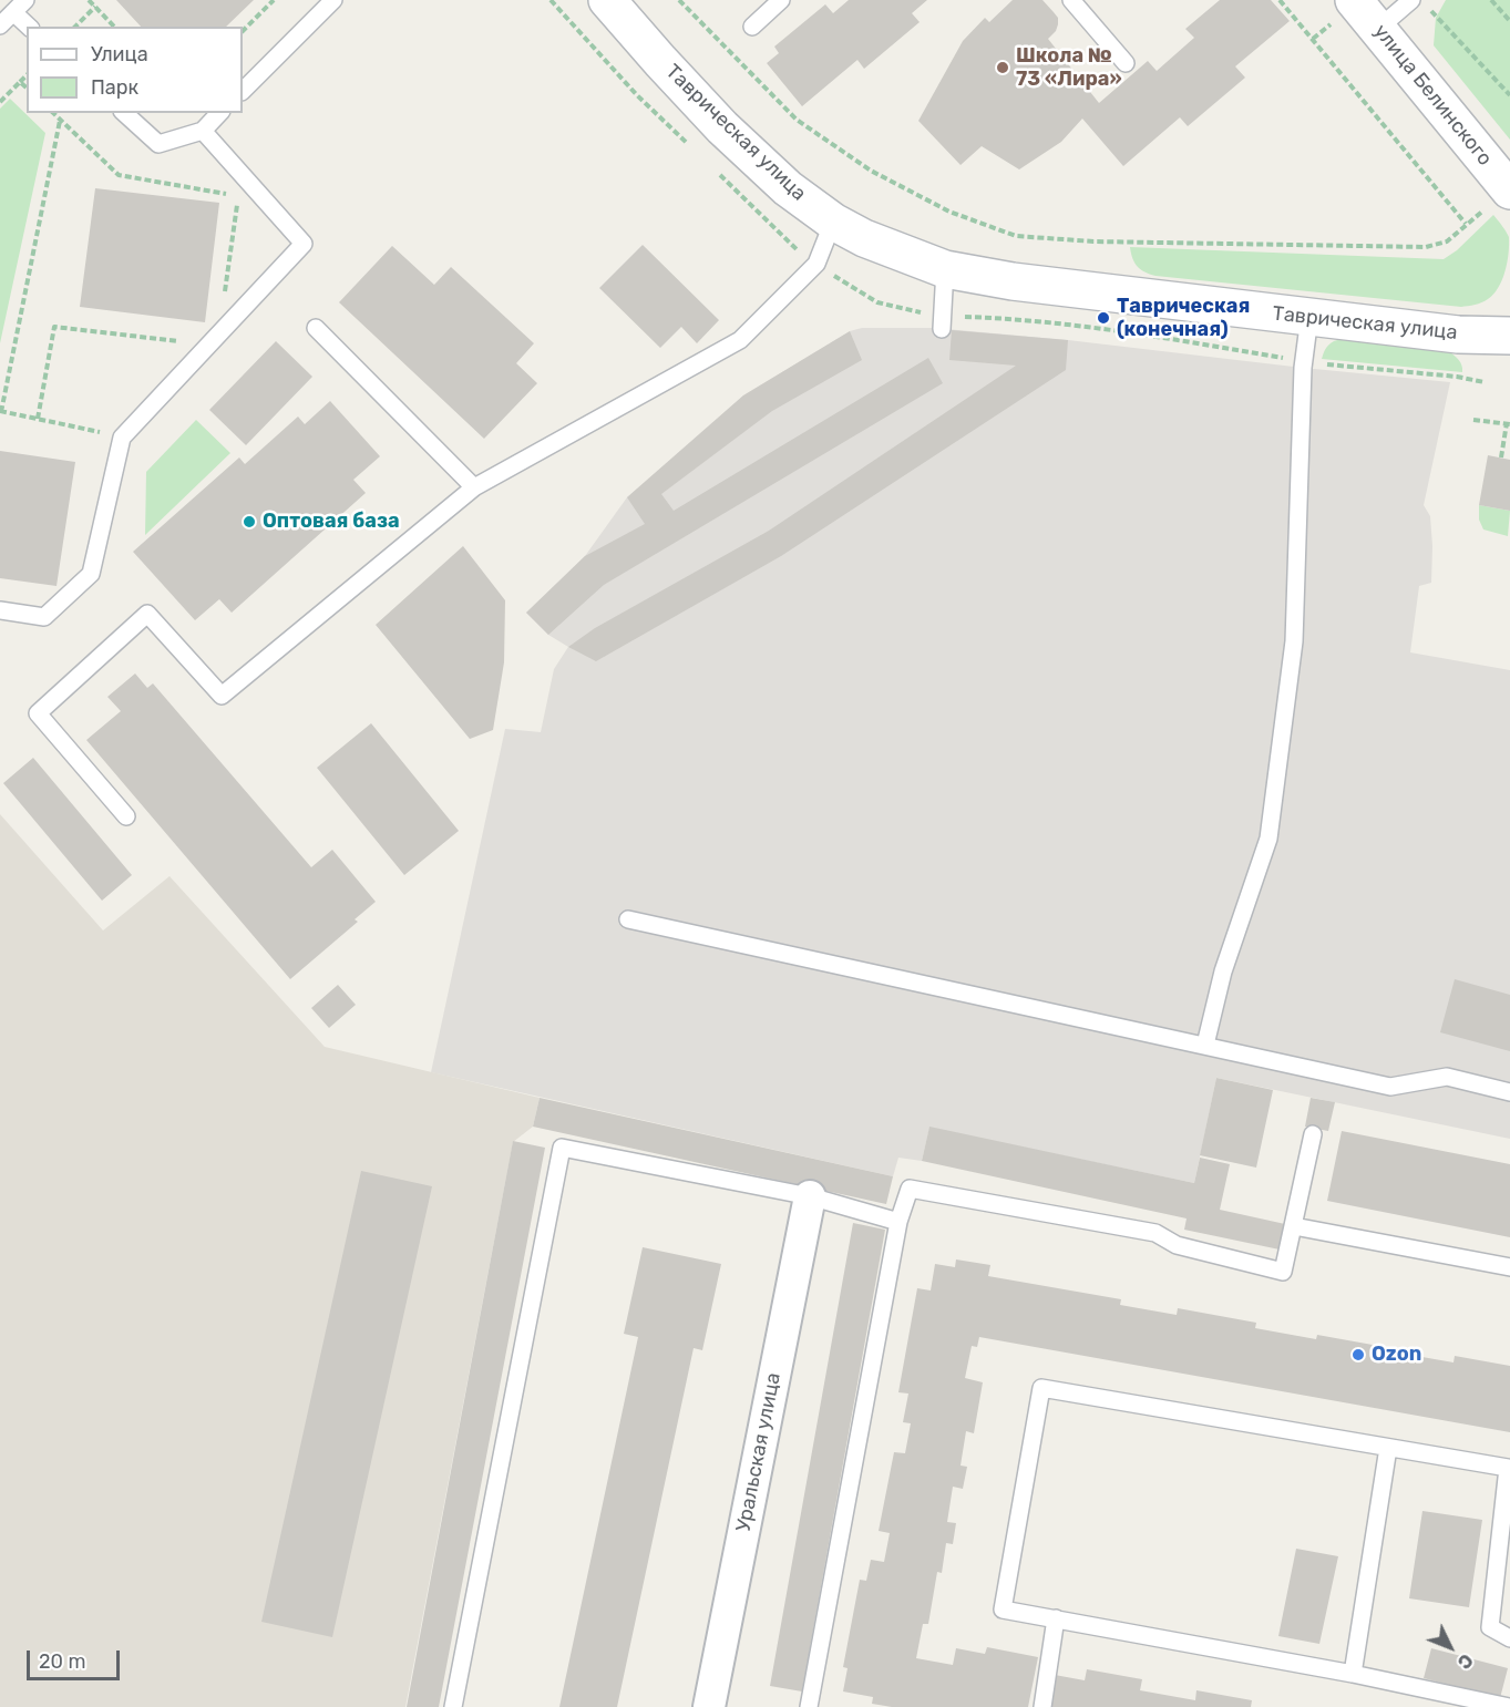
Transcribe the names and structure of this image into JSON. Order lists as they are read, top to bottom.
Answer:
{
  "streets": {
    "street": ["улица Белинского", "Таврическая улица", "Уральская улица"]
  },
  "places": [
    "Школа № 73 «Лира»",
    "Таврическая (конечная)",
    "Оптовая база",
    "Ozon"
  ],
  "legend": ["Улица", "Парк"],
  "scale_bar": "20 m",
  "north": "bottom right"
}
